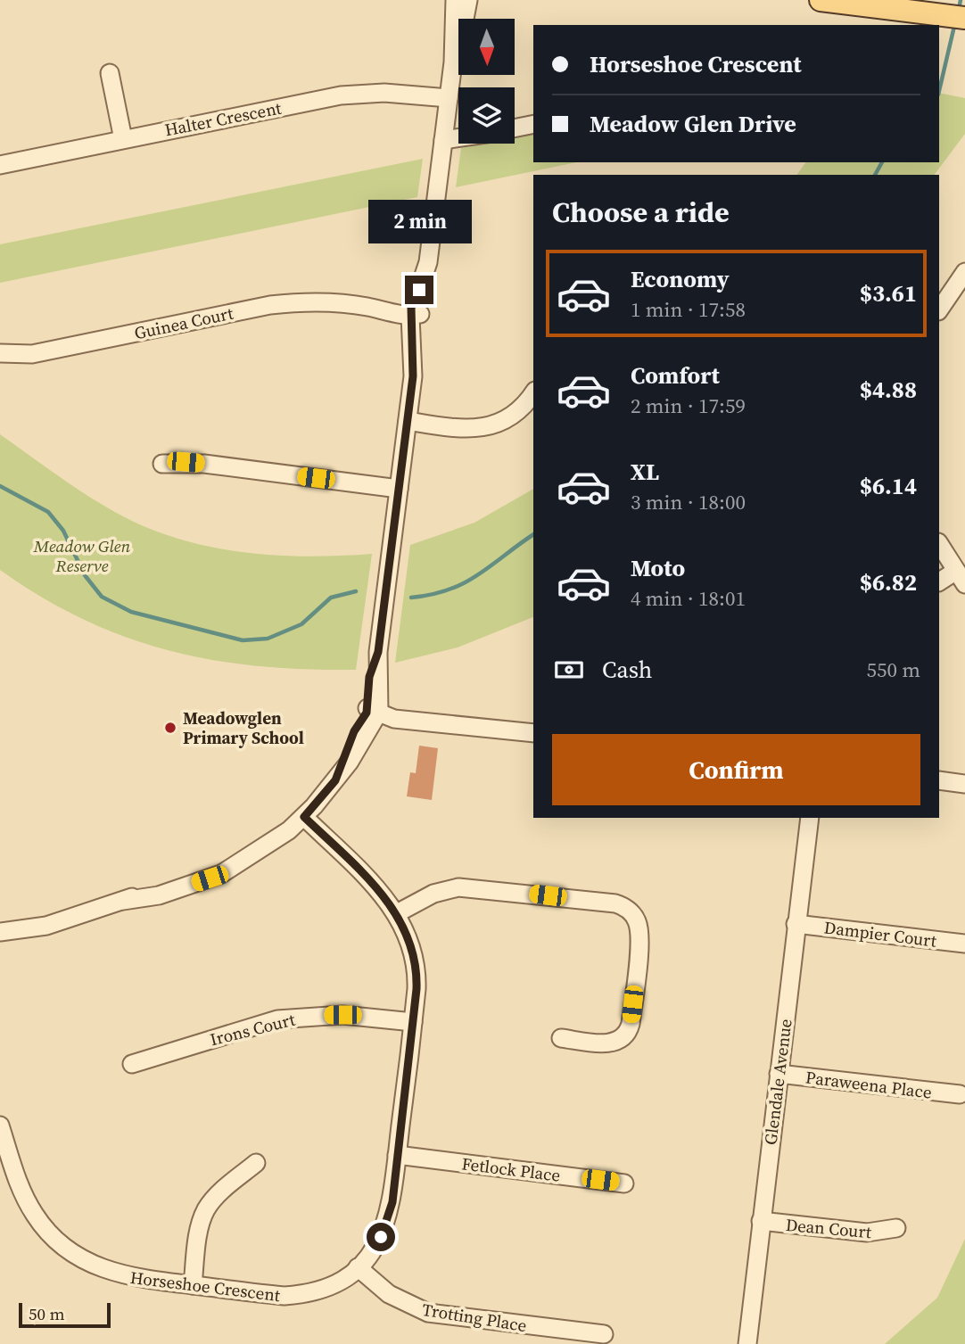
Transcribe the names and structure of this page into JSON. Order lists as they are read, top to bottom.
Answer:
{
  "streets": {
    "street": [
      "Halter Crescent",
      "Guinea Court",
      "Dampier Court",
      "Irons Court",
      "Glendale Avenue",
      "Paraweena Place",
      "Fetlock Place",
      "Dean Court",
      "Horseshoe Crescent",
      "Trotting Place"
    ]
  },
  "crossings": [
    ["Dampier Court", "Glendale Avenue"],
    ["Irons Court", "Horseshoe Crescent"],
    ["Glendale Avenue", "Paraweena Place"],
    ["Glendale Avenue", "Dean Court"],
    ["Fetlock Place", "Horseshoe Crescent"],
    ["Horseshoe Crescent", "Trotting Place"]
  ],
  "parks": ["Meadow Glen Reserve"],
  "places": ["Meadowglen Primary School"],
  "scale_bar": "50 m",
  "north": "bottom",
  "page": {
    "banner": ["Horseshoe Crescent", "Meadow Glen Drive"],
    "heading": "Choose a ride",
    "bubble": "2 min",
    "list": [
      {
        "name": "Economy",
        "note": "1 min · 17:58",
        "value": "$3.61"
      },
      {
        "name": "Comfort",
        "note": "2 min · 17:59",
        "value": "$4.88"
      },
      {
        "name": "XL",
        "note": "3 min · 18:00",
        "value": "$6.14"
      },
      {
        "name": "Moto",
        "note": "4 min · 18:01",
        "value": "$6.82"
      }
    ],
    "pay": ["Cash", "550 m"],
    "buttons": "Confirm",
    "scale": "50 m"
  }
}
